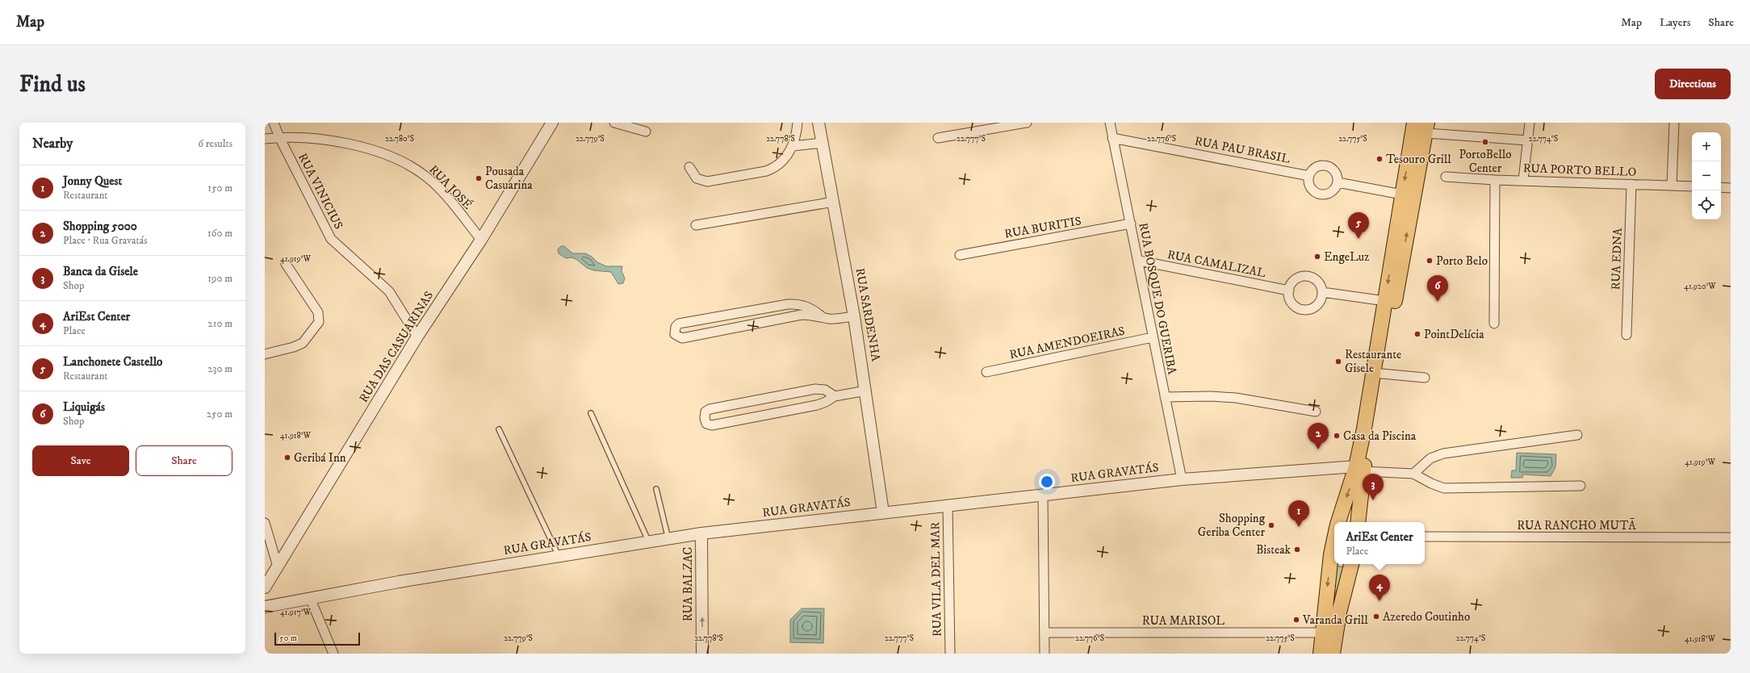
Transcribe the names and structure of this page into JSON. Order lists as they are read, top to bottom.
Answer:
{
  "streets": {
    "street": [
      "RUA PAU BRASIL",
      "RUA PORTO BELLO",
      "RUA JOSÉ",
      "RUA VINICIUS",
      "RUA BURITIS",
      "RUA EDNA",
      "RUA CAMALIZAL",
      "RUA BOSQUE DO GUERIBA",
      "RUA SARDENHA",
      "RUA AMENDOEIRAS",
      "RUA DAS CASUARINAS",
      "RUA GRAVATÁS",
      "RUA RANCHO MUTÃ",
      "RUA VILA DEL MAR",
      "RUA BALZAC",
      "RUA MARISOL"
    ]
  },
  "crossings": [
    ["RUA PAU BRASIL", "RUA BOSQUE DO GUERIBA"],
    ["RUA PORTO BELLO", "RUA EDNA"],
    ["RUA JOSÉ", "RUA VINICIUS"],
    ["RUA JOSÉ", "RUA DAS CASUARINAS"],
    ["RUA VINICIUS", "RUA DAS CASUARINAS"],
    ["RUA BURITIS", "RUA BOSQUE DO GUERIBA"],
    ["RUA CAMALIZAL", "RUA BOSQUE DO GUERIBA"],
    ["RUA BOSQUE DO GUERIBA", "RUA AMENDOEIRAS"],
    ["RUA BOSQUE DO GUERIBA", "RUA GRAVATÁS"],
    ["RUA SARDENHA", "RUA GRAVATÁS"],
    ["RUA GRAVATÁS", "RUA VILA DEL MAR"],
    ["RUA GRAVATÁS", "RUA BALZAC"]
  ],
  "one_way": ["RUA BALZAC"],
  "places": [
    "PortoBello Center",
    "Tesouro Grill",
    "Pousada Casuarina",
    "EngeLuz",
    "Porto Belo",
    "PointDelícia",
    "Restaurante Gisele",
    "Casa da Piscina",
    "Geribá Inn",
    "Shopping Geriba Center",
    "Bisteak",
    "Azeredo Coutinho",
    "Varanda Grill"
  ],
  "scale_bar": "50 m",
  "page": {
    "header": "Map",
    "nav": ["Map", "Layers", "Share"],
    "buttons": [
      "Directions",
      ["Save", "Share"]
    ],
    "title": "Find us",
    "heading": ["Nearby", "6 results"],
    "map_buttons": ["+", "−"],
    "list": [
      {
        "mark": "1",
        "name": "Jonny Quest",
        "note": "Restaurant",
        "value": "150 m"
      },
      {
        "mark": "2",
        "name": "Shopping 5000",
        "note": "Place · Rua Gravatás",
        "value": "160 m"
      },
      {
        "mark": "3",
        "name": "Banca da Gisele",
        "note": "Shop",
        "value": "190 m"
      },
      {
        "mark": "4",
        "name": "AriEst Center",
        "note": "Place",
        "value": "210 m"
      },
      {
        "mark": "5",
        "name": "Lanchonete Castello",
        "note": "Restaurant",
        "value": "230 m"
      },
      {
        "mark": "6",
        "name": "Liquigás",
        "note": "Shop",
        "value": "250 m"
      }
    ],
    "pins": [
      "5",
      "6",
      "2",
      "3",
      "1",
      "4"
    ],
    "popup": ["AriEst Center", "Place"],
    "scale": "50 m"
  },
  "coordinates": [
    "22.780°S",
    "22.779°S",
    "22.778°S",
    "22.777°S",
    "22.776°S",
    "22.775°S",
    "22.774°S",
    "41.919°W",
    "41.920°W",
    "41.918°W",
    "41.917°W"
  ]
}
